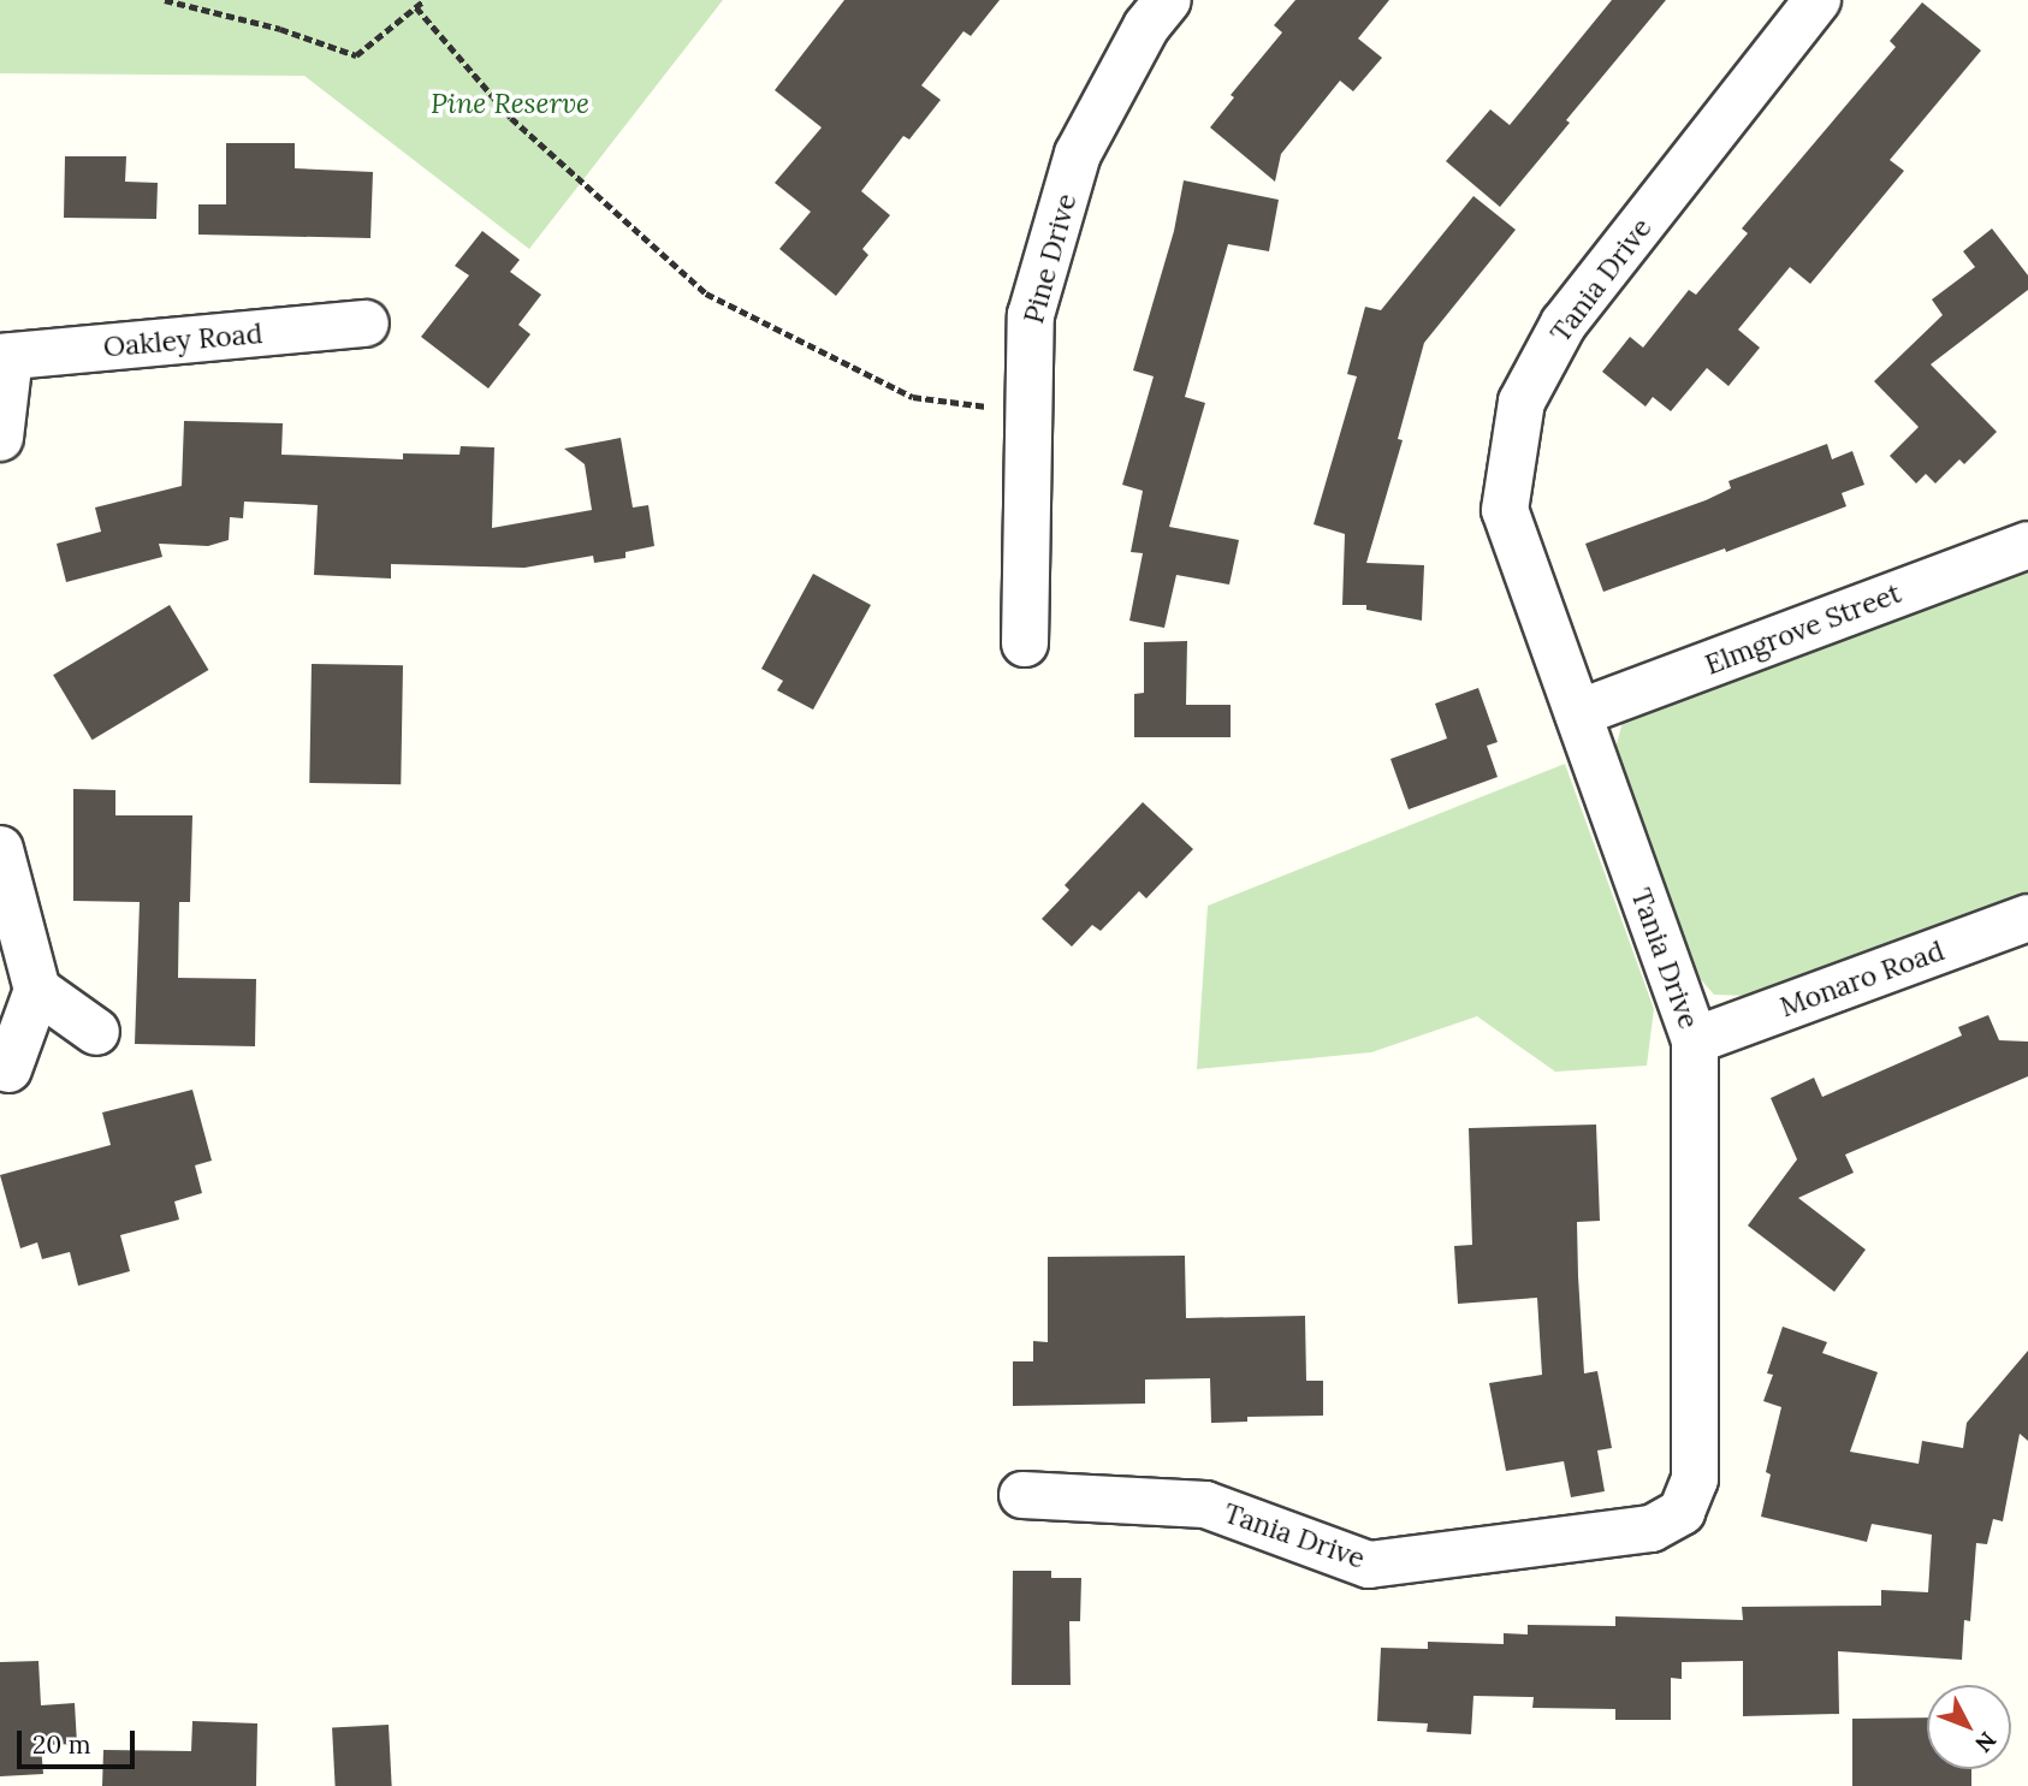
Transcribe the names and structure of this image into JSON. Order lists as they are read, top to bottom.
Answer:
{
  "streets": {
    "street": [
      "Pine Drive",
      "Tania Drive",
      "Oakley Road",
      "Elmgrove Street",
      "Monaro Road"
    ]
  },
  "crossings": [
    ["Tania Drive", "Elmgrove Street"],
    ["Tania Drive", "Monaro Road"]
  ],
  "parks": ["Pine Reserve"],
  "scale_bar": "20 m",
  "north": "bottom right"
}
